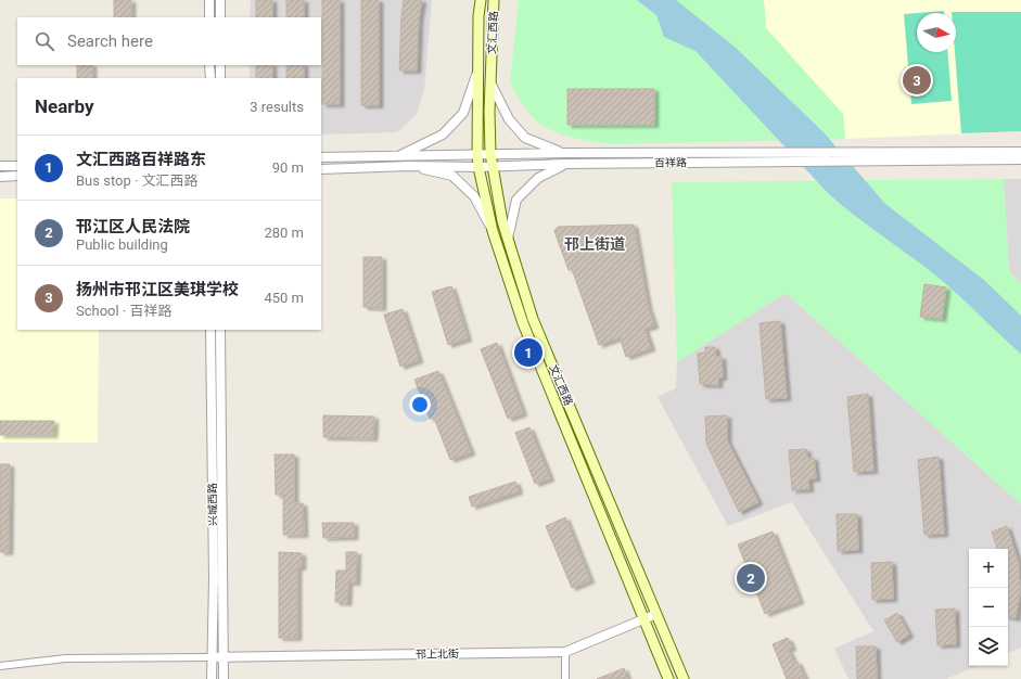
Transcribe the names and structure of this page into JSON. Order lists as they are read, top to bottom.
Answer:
{
  "streets": {
    "main road": ["文汇西路"],
    "street": ["百祥路", "兴城西路", "邗上北街"]
  },
  "crossings": [
    ["文汇西路", "百祥路"],
    ["文汇西路", "邗上北街"],
    ["兴城西路", "邗上北街"]
  ],
  "districts": ["邗上街道"],
  "north": "right",
  "page": {
    "search": "Search here",
    "pins": ["3", "1", "2"],
    "heading": ["Nearby", "3 results"],
    "list": [
      {
        "mark": "1",
        "name": "文汇西路百祥路东",
        "note": "Bus stop · 文汇西路",
        "value": "90 m"
      },
      {
        "mark": "2",
        "name": "邗江区人民法院",
        "note": "Public building",
        "value": "280 m"
      },
      {
        "mark": "3",
        "name": "扬州市邗江区美琪学校",
        "note": "School · 百祥路",
        "value": "450 m"
      }
    ],
    "map_buttons": ["+", "−"]
  }
}
